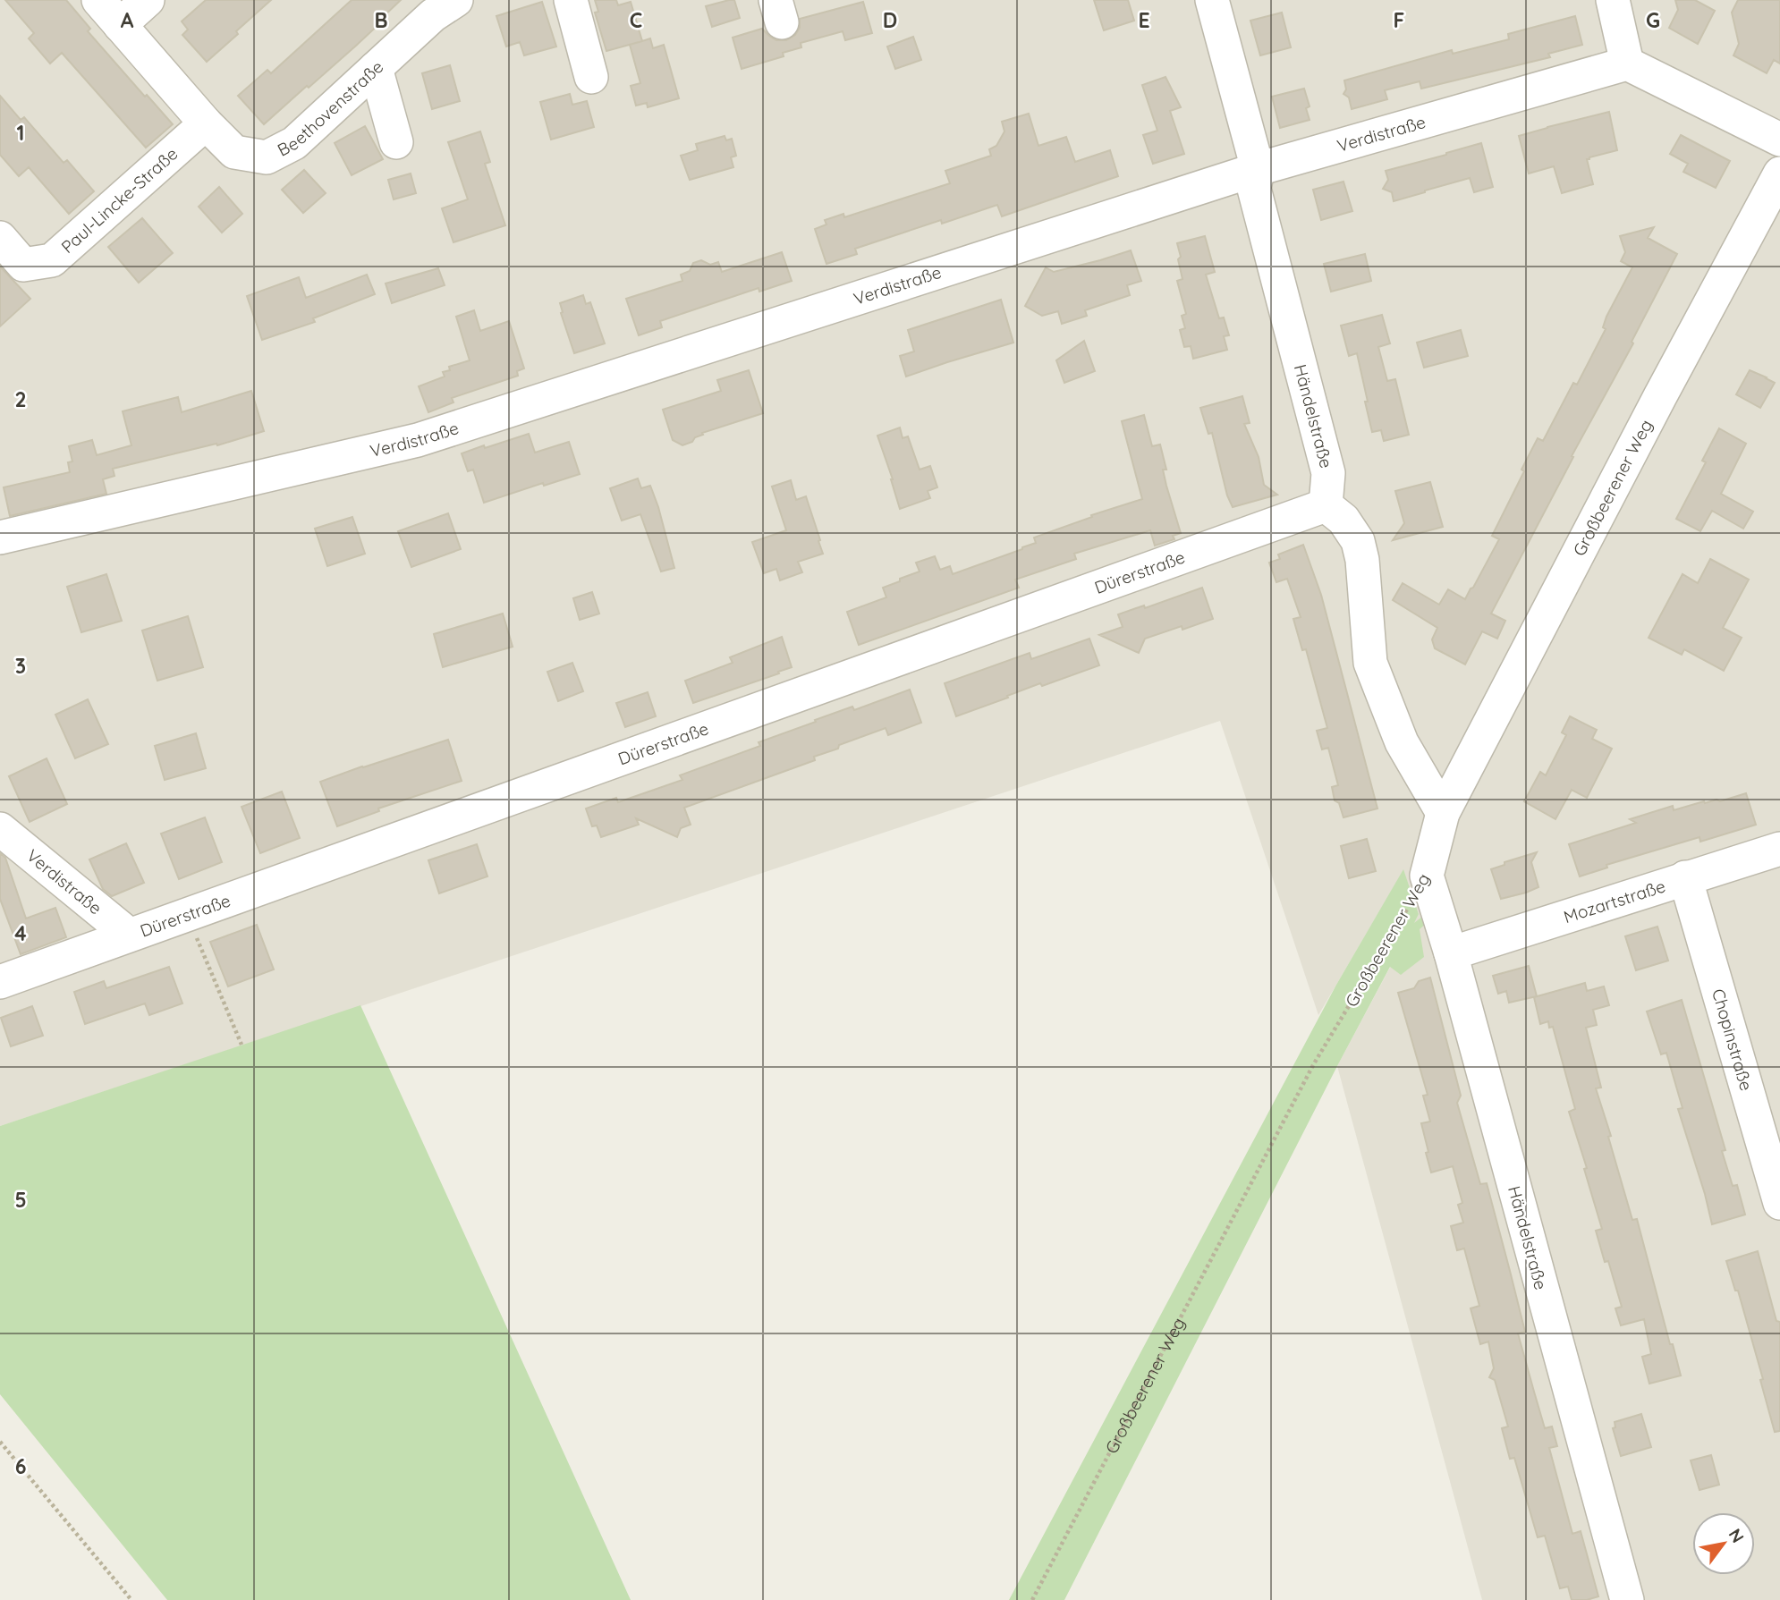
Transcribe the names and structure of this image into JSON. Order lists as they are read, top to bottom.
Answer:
{
  "streets": {
    "street": [
      "Beethovenstraße",
      "Verdistraße",
      "Paul-Lincke-Straße",
      "Händelstraße",
      "Großbeerener Weg",
      "Dürerstraße",
      "Mozartstraße",
      "Chopinstraße"
    ]
  },
  "crossings": [
    ["Beethovenstraße", "Paul-Lincke-Straße"],
    ["Verdistraße", "Händelstraße"],
    ["Verdistraße", "Dürerstraße"],
    ["Händelstraße", "Großbeerener Weg"],
    ["Händelstraße", "Dürerstraße"],
    ["Händelstraße", "Mozartstraße"],
    ["Mozartstraße", "Chopinstraße"]
  ],
  "north": "top right",
  "grid": {
    "columns": [
      "A",
      "B",
      "C",
      "D",
      "E",
      "F",
      "G"
    ],
    "rows": [
      "1",
      "2",
      "3",
      "4",
      "5",
      "6"
    ]
  }
}
